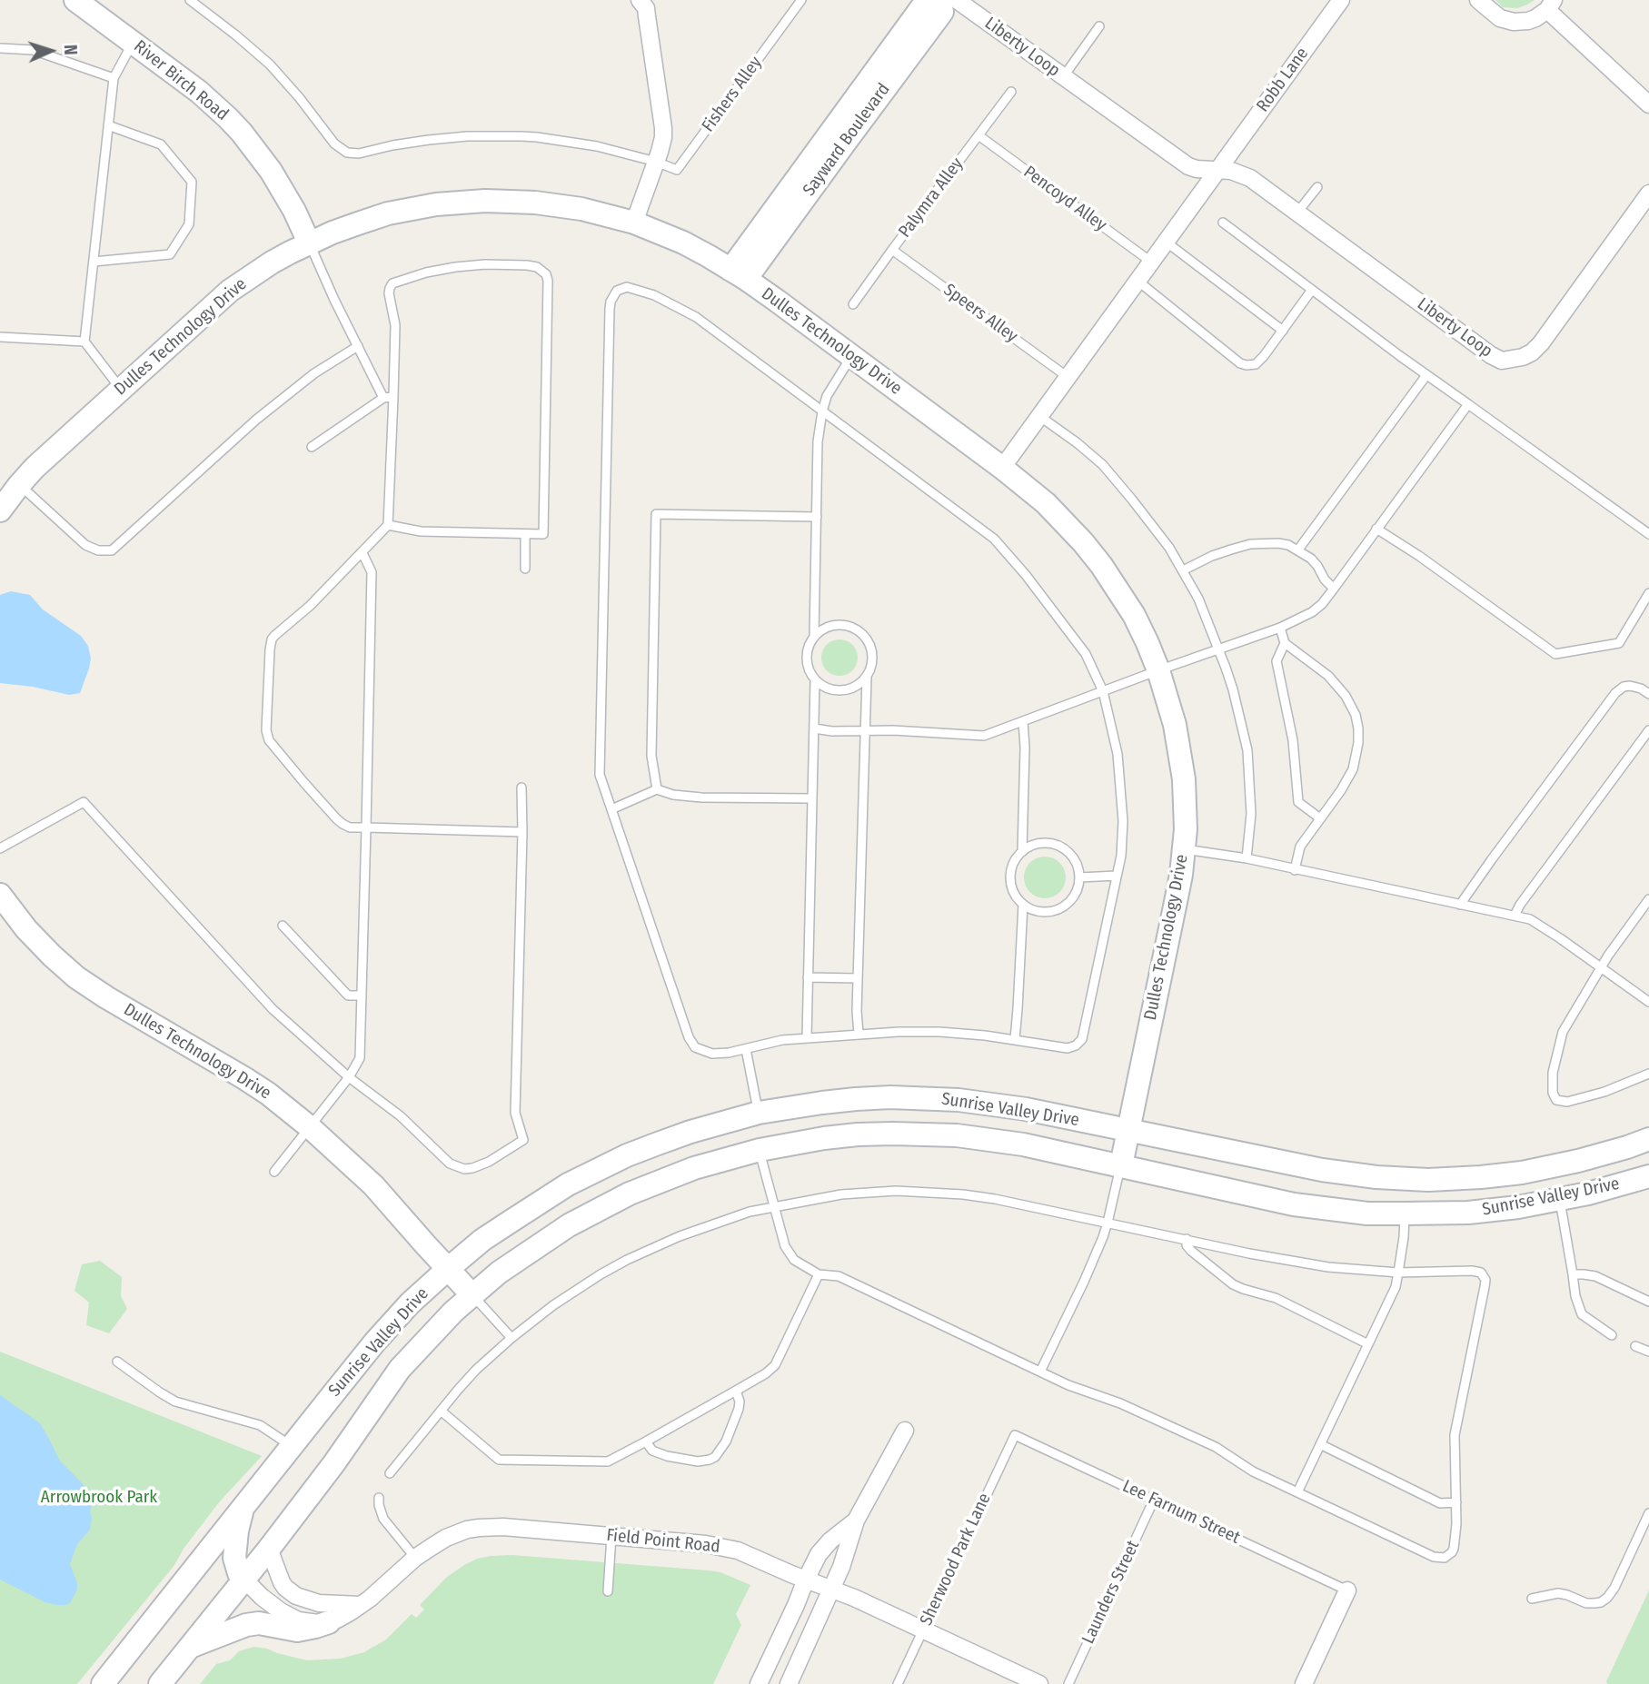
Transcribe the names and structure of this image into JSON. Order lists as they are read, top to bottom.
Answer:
{
  "streets": {
    "main road": [
      "River Birch Road",
      "Sayward Boulevard",
      "Dulles Technology Drive",
      "Sunrise Valley Drive"
    ],
    "street": ["Liberty Loop", "Robb Lane", "Field Point Road"],
    "lane": [
      "Fishers Alley",
      "Palymra Alley",
      "Pencoyd Alley",
      "Speers Alley",
      "Lee Farnum Street",
      "Sherwood Park Lane",
      "Launders Street"
    ]
  },
  "crossings": [
    ["Liberty Loop", "Robb Lane"],
    ["River Birch Road", "Dulles Technology Drive"],
    ["Sayward Boulevard", "Dulles Technology Drive"],
    ["Palymra Alley", "Pencoyd Alley"],
    ["Palymra Alley", "Speers Alley"],
    ["Dulles Technology Drive", "Sunrise Valley Drive"],
    ["Lee Farnum Street", "Sherwood Park Lane"],
    ["Lee Farnum Street", "Launders Street"],
    ["Field Point Road", "Sherwood Park Lane"]
  ],
  "parks": ["Arrowbrook Park"],
  "north": "right"
}
